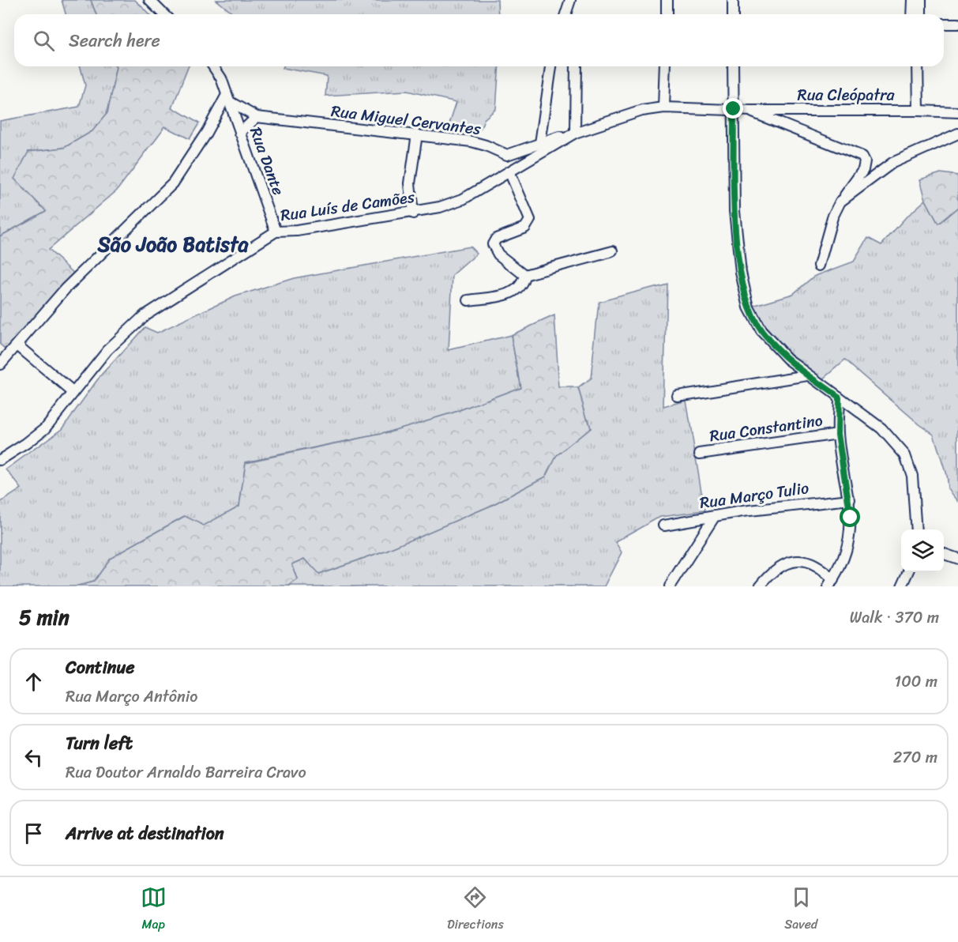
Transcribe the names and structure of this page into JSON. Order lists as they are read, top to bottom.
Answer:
{
  "streets": {
    "street": [
      "Rua Cleópatra",
      "Rua Miguel Cervantes",
      "Rua Dante",
      "Rua Luís de Camões",
      "Rua Constantino",
      "Rua Março Tulio"
    ]
  },
  "crossings": [
    ["Rua Cleópatra", "Rua Luís de Camões"],
    ["Rua Miguel Cervantes", "Rua Dante"],
    ["Rua Miguel Cervantes", "Rua Luís de Camões"],
    ["Rua Dante", "Rua Luís de Camões"]
  ],
  "districts": ["São João Batista"],
  "page": {
    "search": "Search here",
    "heading": ["5 min", "Walk · 370 m"],
    "list": [
      ["Continue", "Rua Março Antônio", "100 m"],
      ["Turn left", "Rua Doutor Arnaldo Barreira Cravo", "270 m"],
      "Arrive at destination"
    ],
    "nav": ["Map", "Directions", "Saved"]
  }
}
